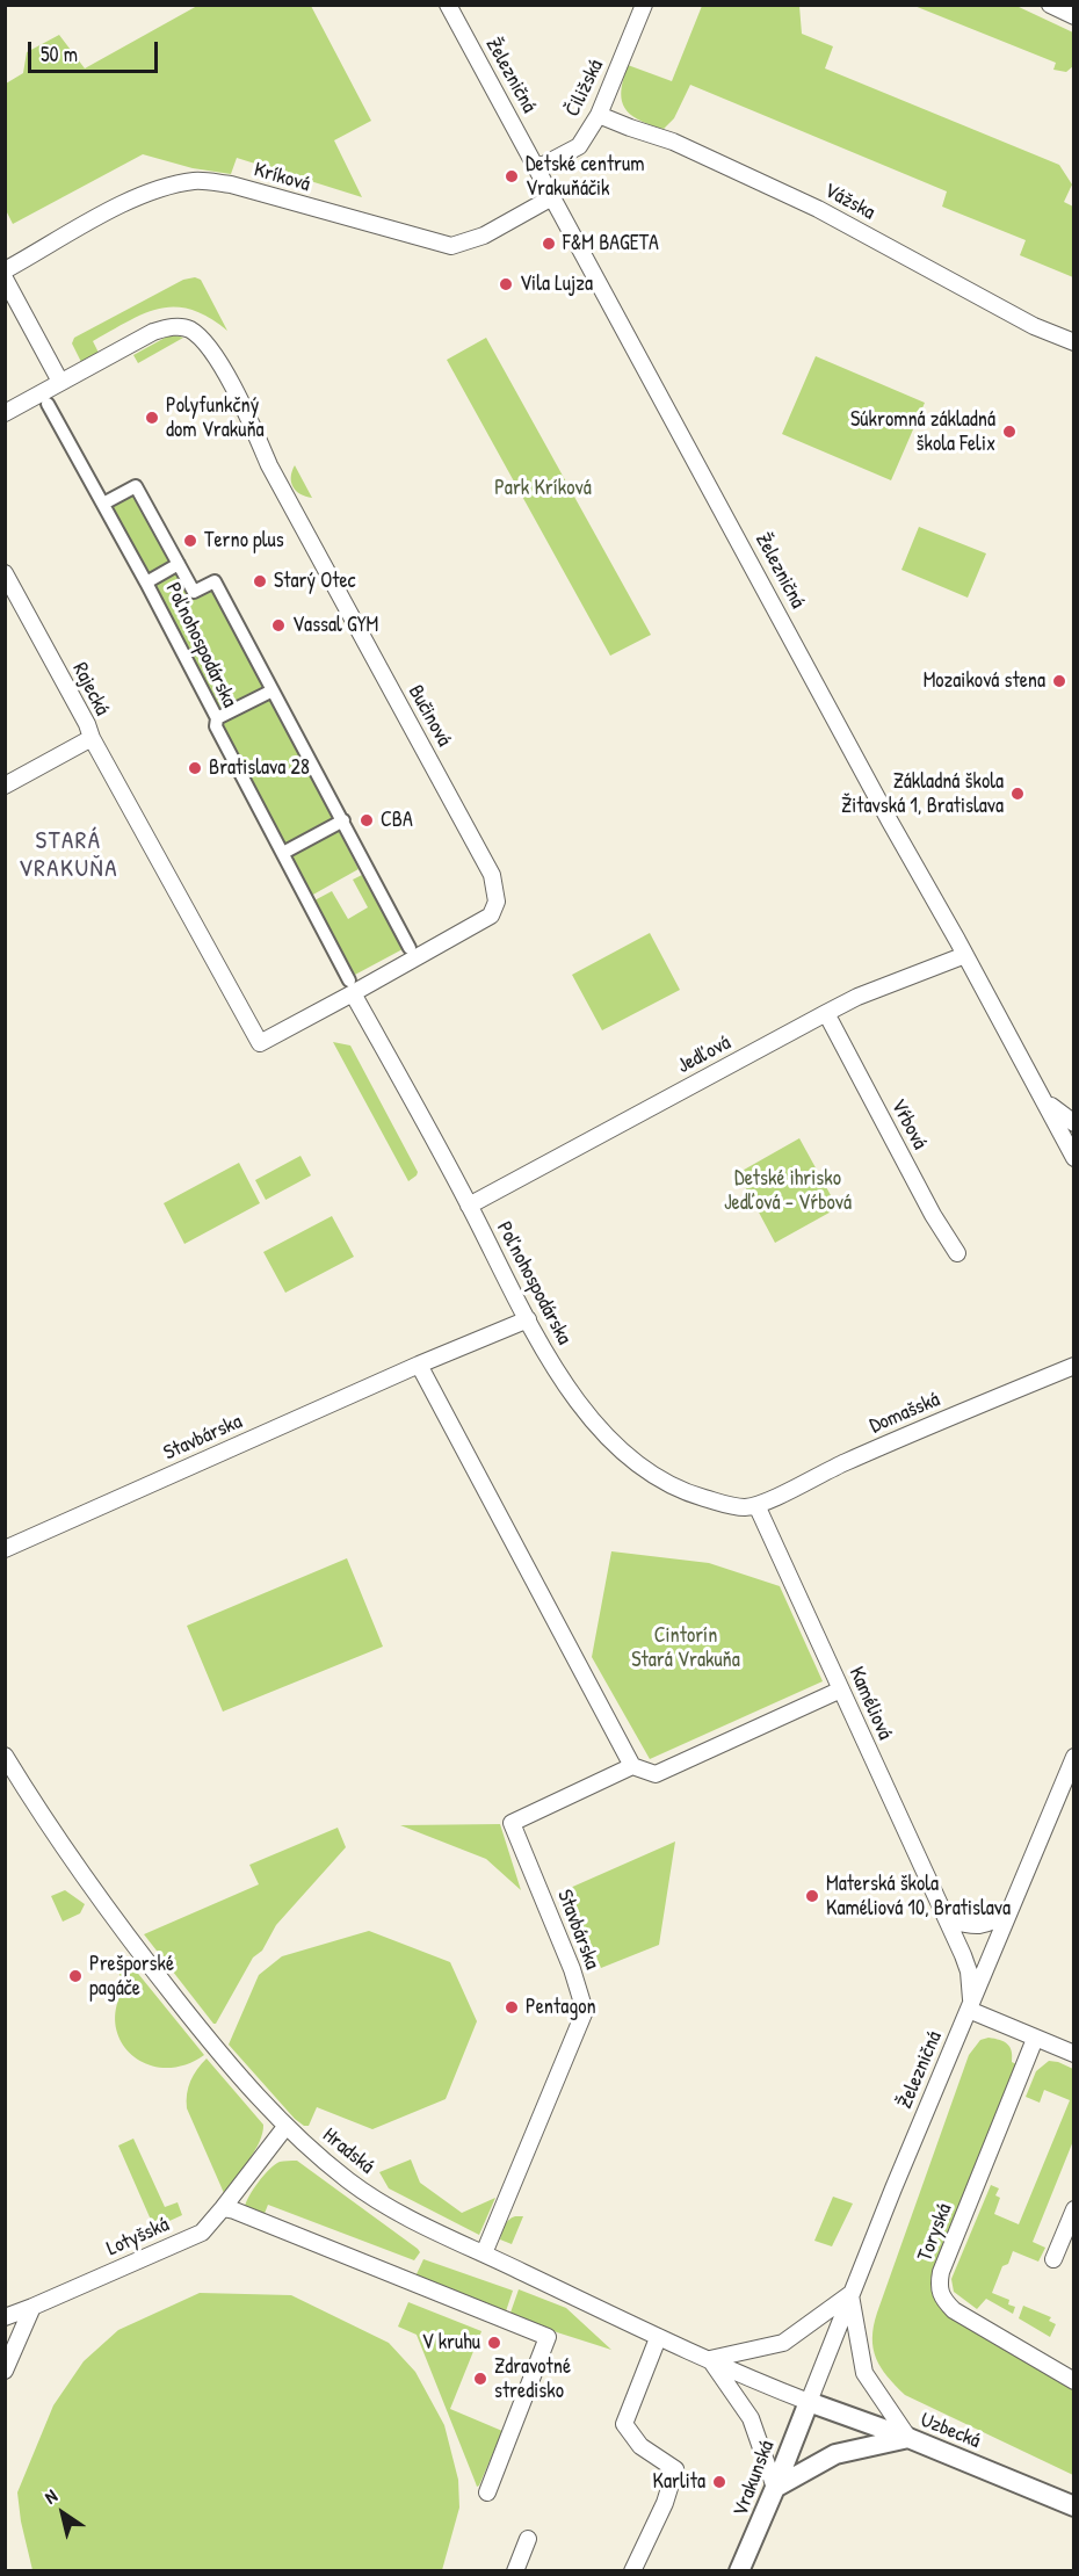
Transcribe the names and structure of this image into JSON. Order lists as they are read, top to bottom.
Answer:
{
  "streets": {
    "street": [
      "Železničná",
      "Čiližská",
      "Kríková",
      "Vážska",
      "Poľnohospodárska",
      "Rajecká",
      "Bučinová",
      "Jedľová",
      "Vŕbová",
      "Domašská",
      "Stavbárska",
      "Kaméliová",
      "Hradská",
      "Toryská",
      "Lotyšská",
      "Uzbecká",
      "Vrakunská"
    ]
  },
  "crossings": [
    ["Železničná", "Čiližská"],
    ["Železničná", "Kríková"],
    ["Železničná", "Jedľová"],
    ["Železničná", "Kaméliová"],
    ["Železničná", "Hradská"],
    ["Železničná", "Uzbecká"],
    ["Železničná", "Vrakunská"],
    ["Čiližská", "Vážska"],
    ["Poľnohospodárska", "Bučinová"],
    ["Poľnohospodárska", "Jedľová"],
    ["Poľnohospodárska", "Domašská"],
    ["Poľnohospodárska", "Stavbárska"],
    ["Poľnohospodárska", "Kaméliová"],
    ["Jedľová", "Vŕbová"],
    ["Domašská", "Kaméliová"],
    ["Stavbárska", "Hradská"],
    ["Hradská", "Lotyšská"],
    ["Hradská", "Uzbecká"],
    ["Hradská", "Vrakunská"],
    ["Uzbecká", "Vrakunská"]
  ],
  "districts": ["STARÁ VRAKUŇA"],
  "parks": ["Park Kríková", "Detské ihrisko Jedľová - Vŕbová", "Cintorín Stará Vrakuňa"],
  "places": [
    "Detské centrum Vrakuňáčik",
    "F&M BAGETA",
    "Vila Lujza",
    "Polyfunkčný dom Vrakuňa",
    "Súkromná základná škola Felix",
    "Terno plus",
    "Starý Otec",
    "Vassal GYM",
    "Mozaiková stena",
    "Bratislava 28",
    "Základná škola Žitavská 1, Bratislava",
    "CBA",
    "Materská škola Kaméliová 10, Bratislava",
    "Prešporské pagáče",
    "Pentagon",
    "V kruhu",
    "Zdravotné stredisko",
    "Karlita"
  ],
  "scale_bar": "50 m",
  "north": "top left"
}
